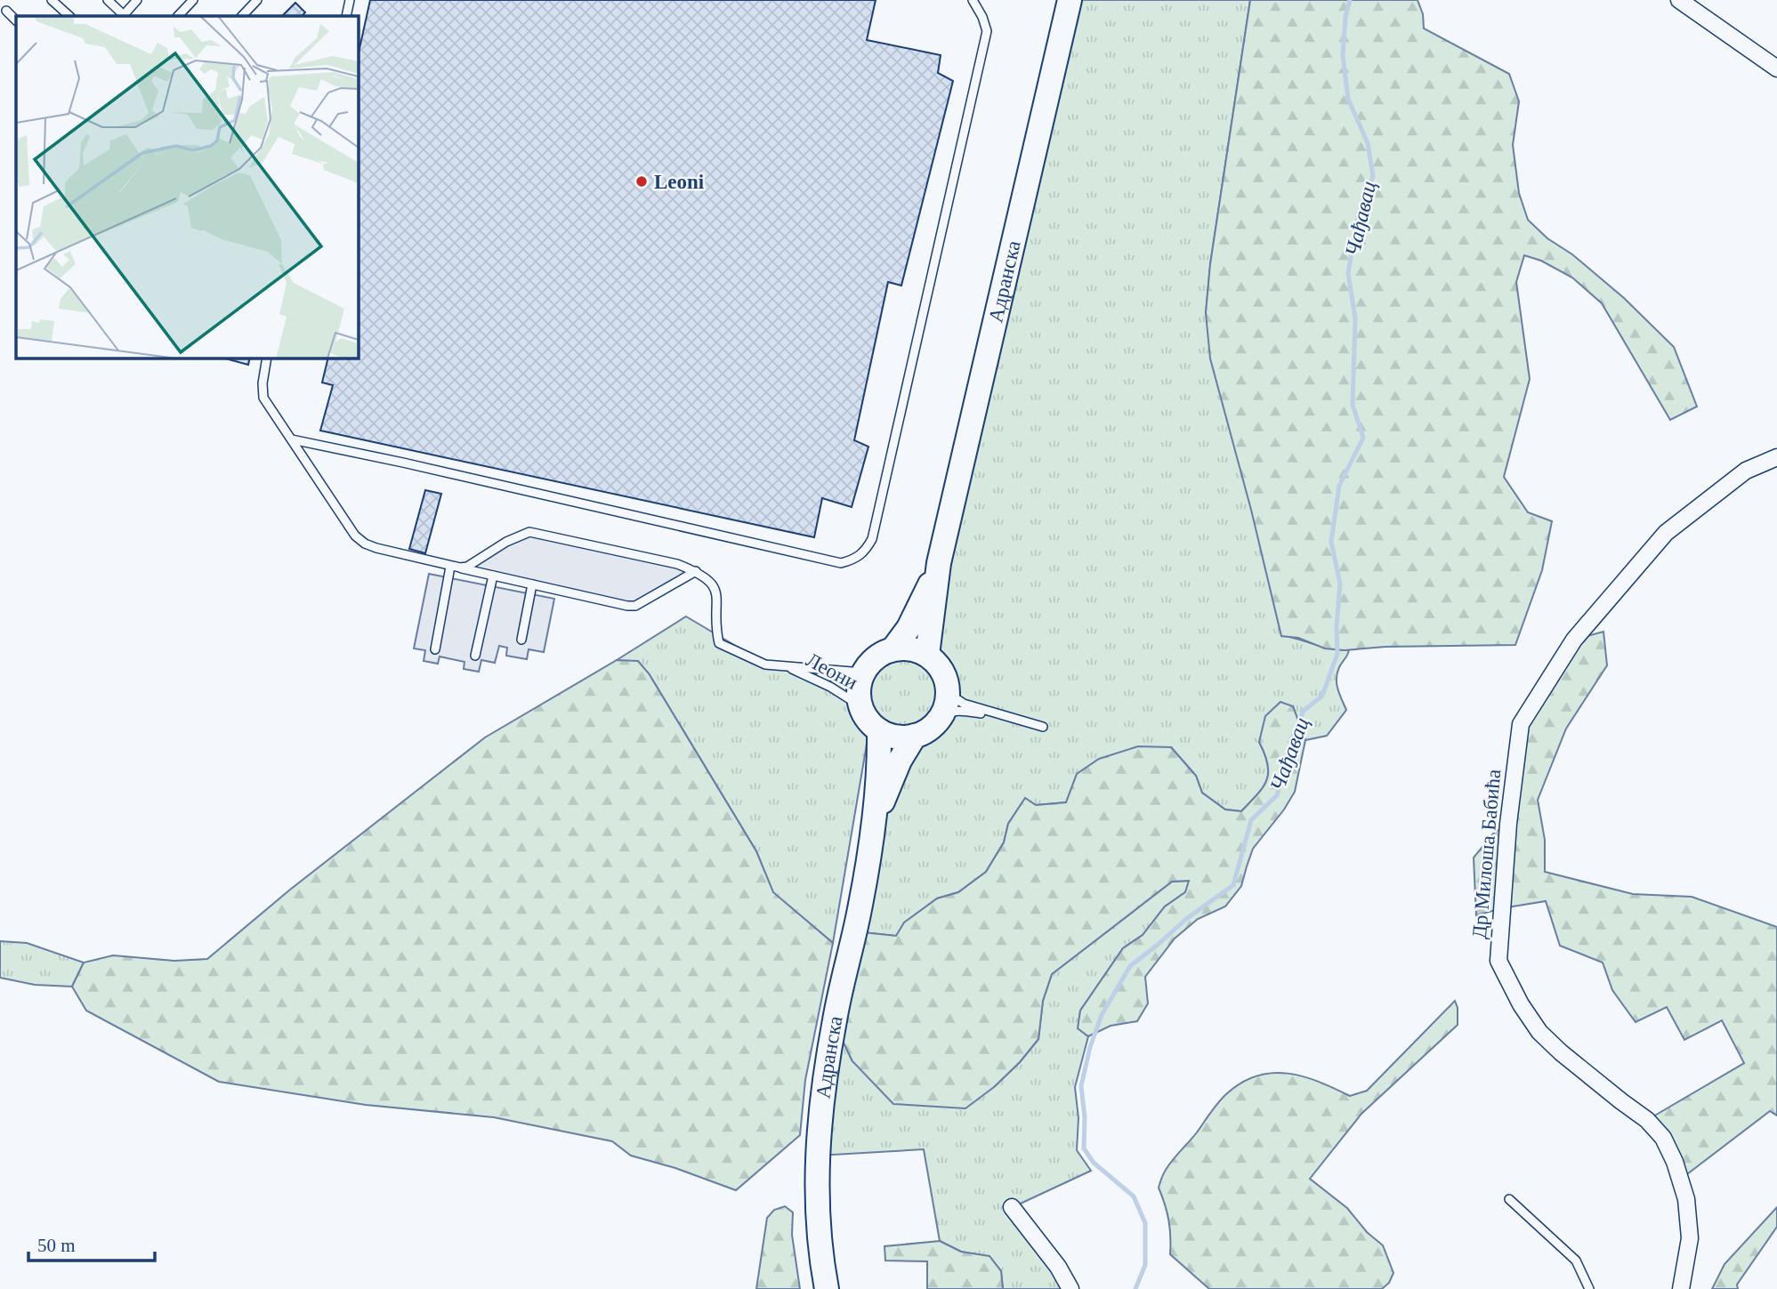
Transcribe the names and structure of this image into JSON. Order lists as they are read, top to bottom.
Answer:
{
  "streets": {
    "main road": ["Адранска"],
    "street": ["Др Милоша Бабића"],
    "lane": ["Леони"]
  },
  "crossings": [
    ["Адранска", "Леони"]
  ],
  "water": ["Чађавац"],
  "places": ["Leoni"],
  "scale_bar": "50 m"
}
